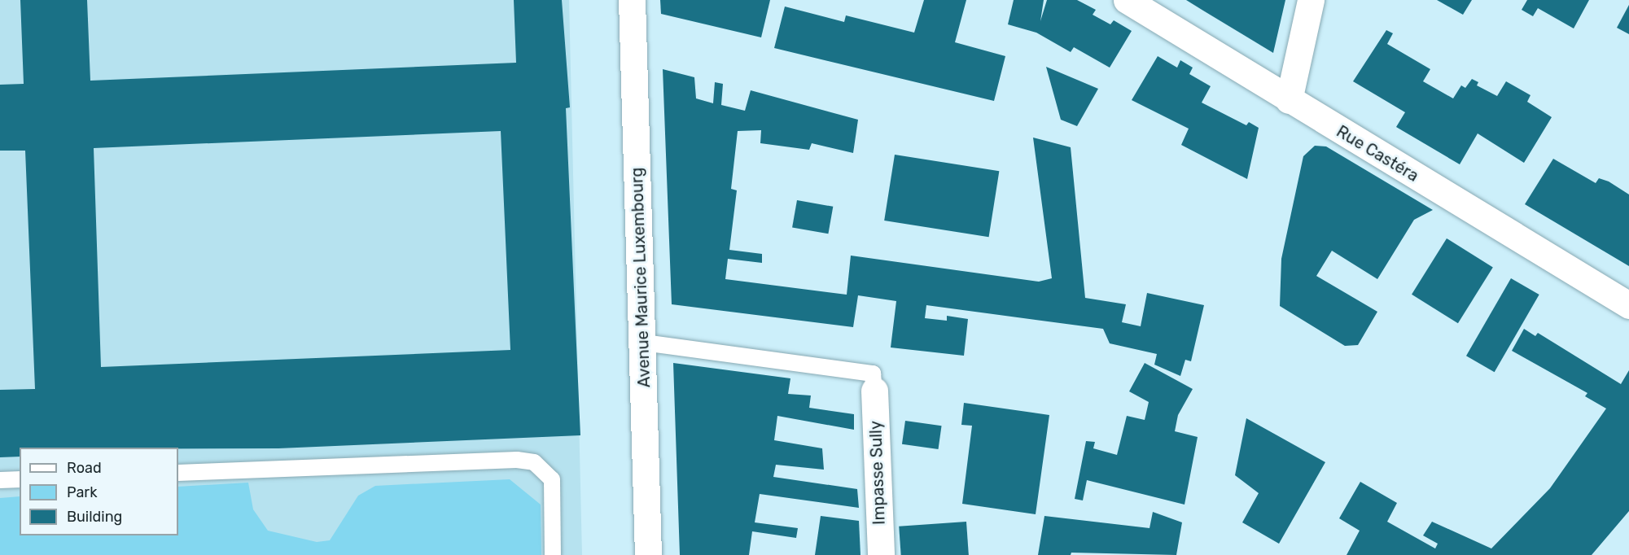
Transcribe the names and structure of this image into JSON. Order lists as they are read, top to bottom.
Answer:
{
  "streets": {
    "street": ["Rue Castéra", "Avenue Maurice Luxembourg", "Impasse Sully"]
  },
  "legend": ["Road", "Park", "Building"]
}
